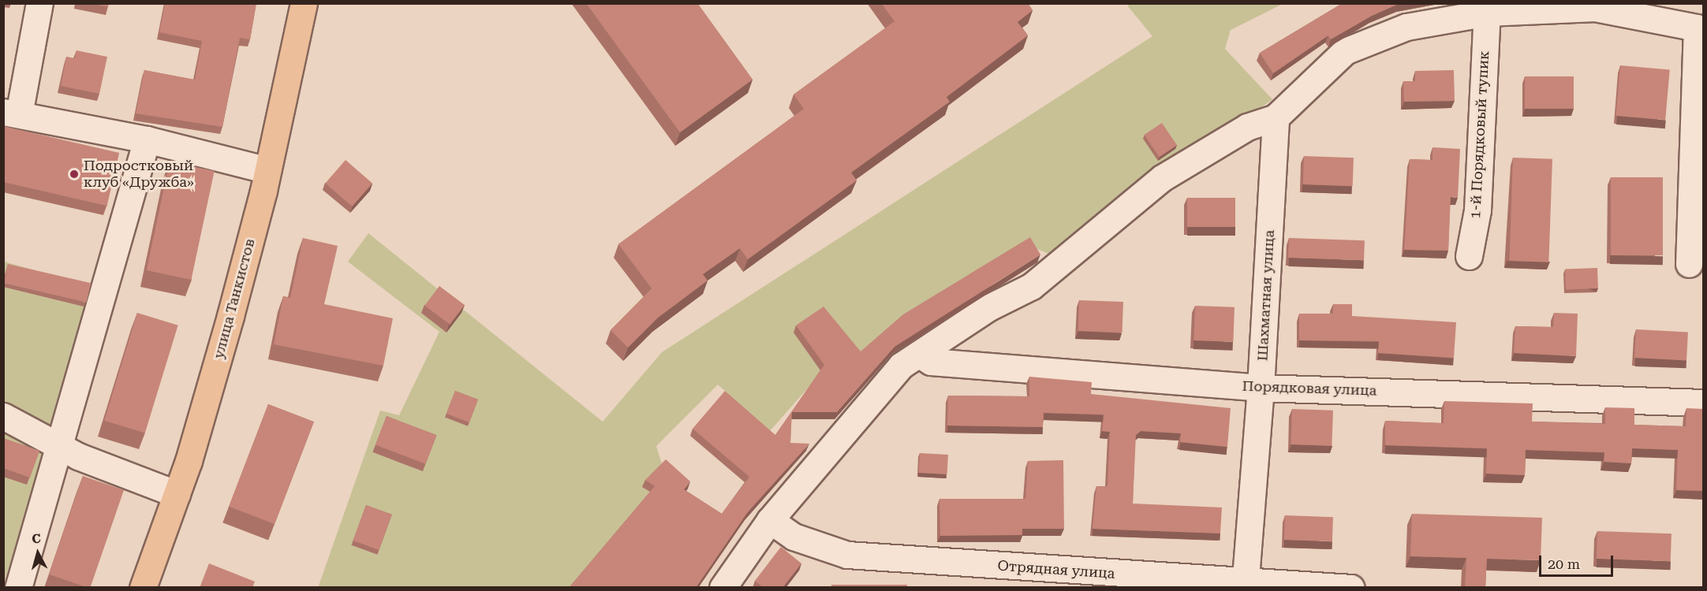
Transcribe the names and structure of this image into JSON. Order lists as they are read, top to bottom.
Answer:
{
  "streets": {
    "main road": ["улица Танкистов"],
    "street": [
      "1-й Порядковый тупик",
      "Шахматная улица",
      "Порядковая улица",
      "Отрядная улица"
    ]
  },
  "crossings": [
    ["Шахматная улица", "Порядковая улица"],
    ["Шахматная улица", "Отрядная улица"]
  ],
  "places": ["Подростковый клуб «Дружба»"],
  "scale_bar": "20 m",
  "north": "top"
}
